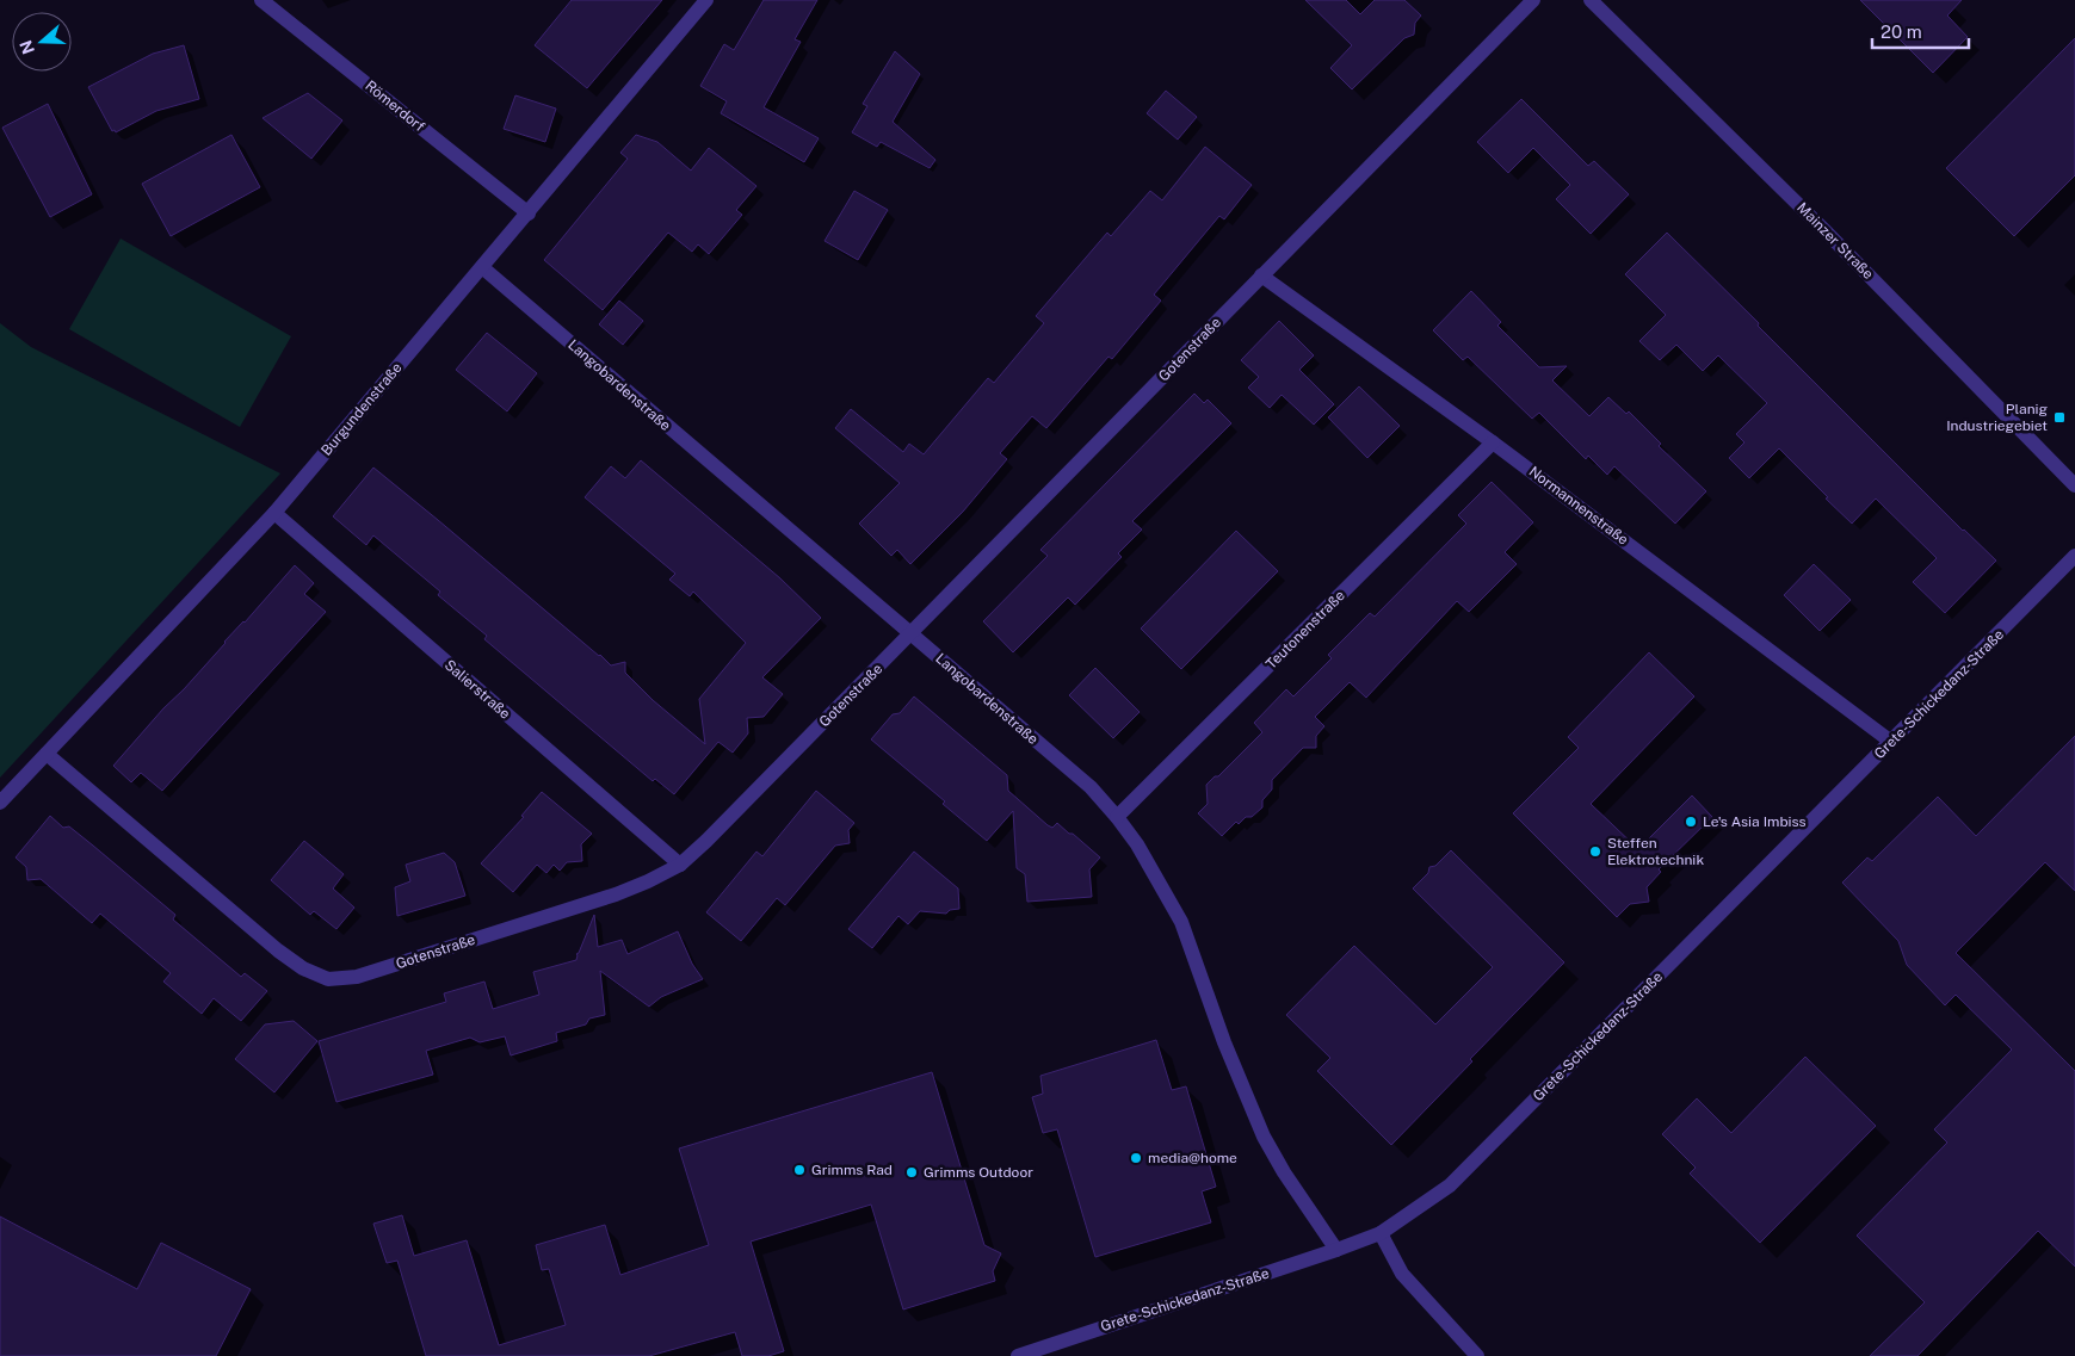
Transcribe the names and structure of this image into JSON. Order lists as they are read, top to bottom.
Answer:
{
  "streets": {
    "street": [
      "Römerdorf",
      "Mainzer Straße",
      "Gotenstraße",
      "Langobardenstraße",
      "Burgundenstraße",
      "Normannenstraße",
      "Teutonenstraße",
      "Salierstraße",
      "Grete-Schickedanz-Straße"
    ]
  },
  "crossings": [
    ["Römerdorf", "Burgundenstraße"],
    ["Gotenstraße", "Langobardenstraße"],
    ["Gotenstraße", "Burgundenstraße"],
    ["Gotenstraße", "Normannenstraße"],
    ["Gotenstraße", "Salierstraße"],
    ["Langobardenstraße", "Burgundenstraße"],
    ["Langobardenstraße", "Teutonenstraße"],
    ["Langobardenstraße", "Grete-Schickedanz-Straße"],
    ["Burgundenstraße", "Salierstraße"],
    ["Normannenstraße", "Teutonenstraße"],
    ["Normannenstraße", "Grete-Schickedanz-Straße"]
  ],
  "places": {
    "transit": ["Planig Industriegebiet"],
    "other": [
      "Le's Asia Imbiss",
      "Steffen Elektrotechnik",
      "media@home",
      "Grimms Rad",
      "Grimms Outdoor"
    ]
  },
  "scale_bar": "20 m",
  "north": "left"
}
